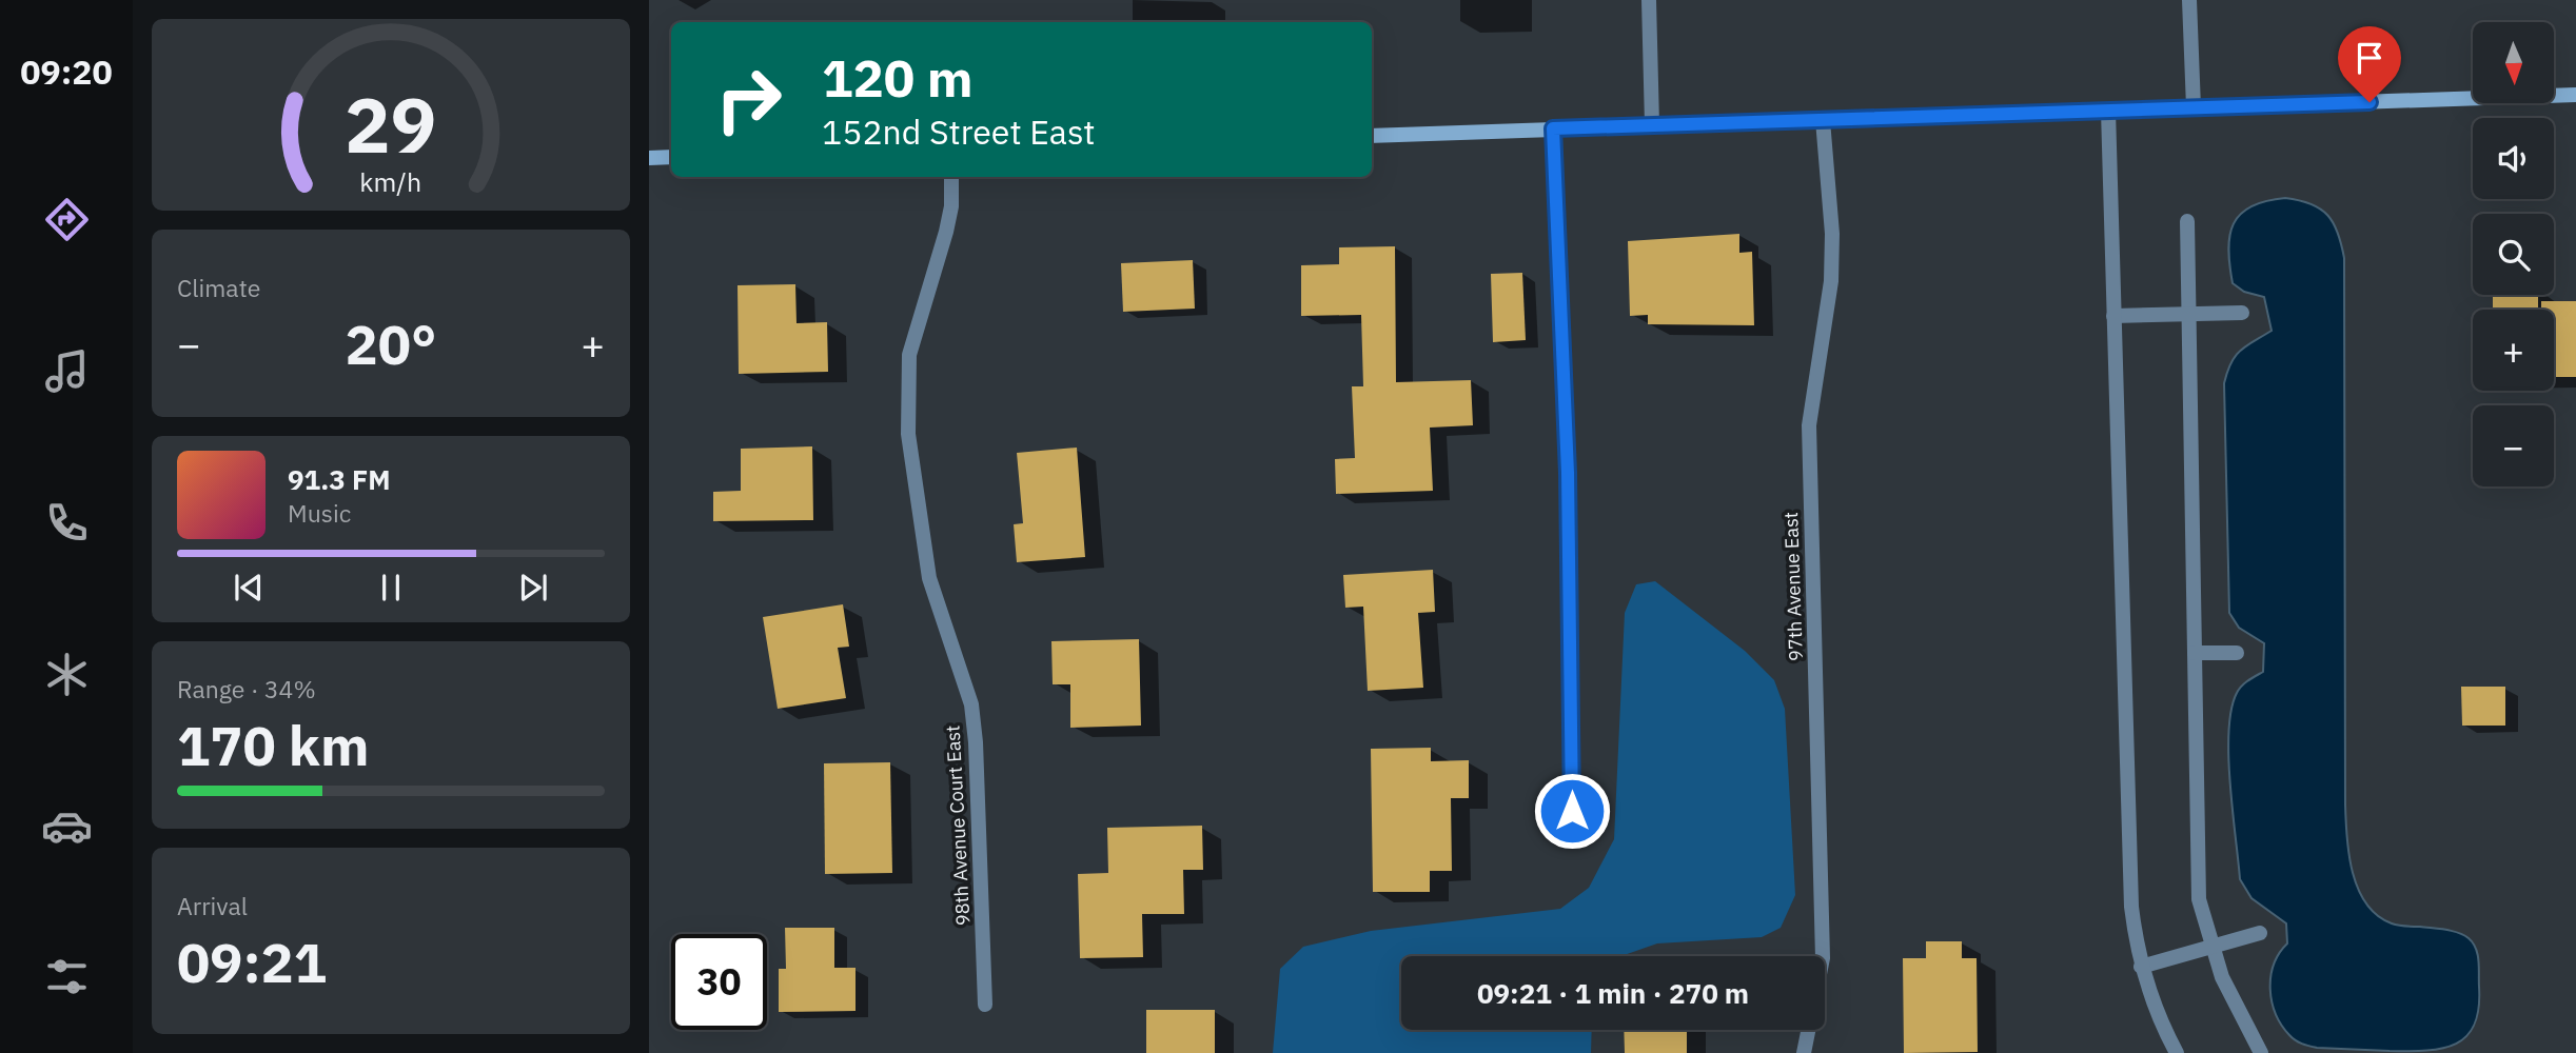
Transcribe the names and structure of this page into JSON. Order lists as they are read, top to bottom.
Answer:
{
  "streets": {
    "street": ["97th Avenue East", "98th Avenue Court East"]
  },
  "north": "bottom",
  "page": {
    "tabs": "09:20",
    "map_buttons": ["+", "−"],
    "turn": ["120 m", "152nd Street East"],
    "tile": [
      "Climate",
      ["Range · 34%", "170 km"],
      ["Arrival", "09:21"]
    ],
    "heat": ["−", "20°", "+"],
    "song": ["91.3 FM", "Music"],
    "limit": "30",
    "trip": "09:21 · 1 min · 270 m",
    "gauge": ["29", "km/h"]
  }
}
